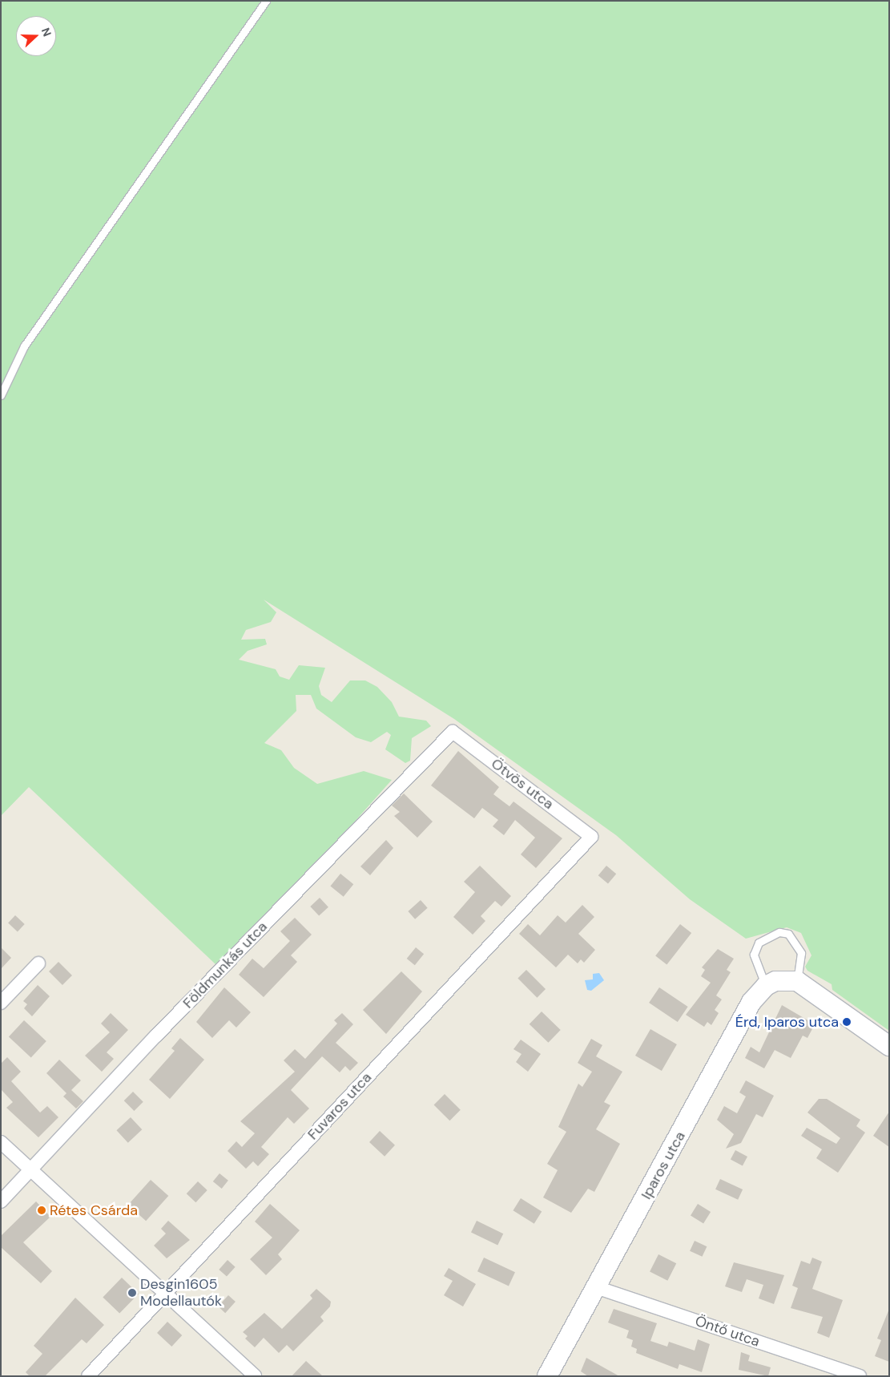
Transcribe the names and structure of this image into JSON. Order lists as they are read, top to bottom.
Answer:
{
  "streets": {
    "street": [
      "Ötvös utca",
      "Földmunkás utca",
      "Fuvaros utca",
      "Iparos utca",
      "Öntő utca"
    ]
  },
  "crossings": [
    ["Ötvös utca", "Földmunkás utca"],
    ["Ötvös utca", "Fuvaros utca"],
    ["Iparos utca", "Öntő utca"]
  ],
  "places": ["Érd, Iparos utca", "Rétes Csárda", "Desgin1605 Modellautók"],
  "north": "right"
}
